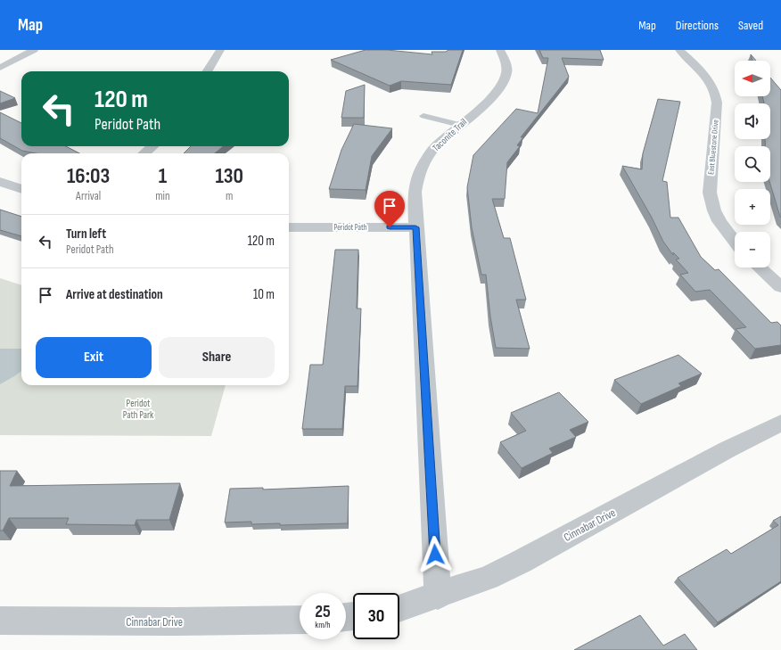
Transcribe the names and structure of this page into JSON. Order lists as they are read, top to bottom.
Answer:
{
  "streets": {
    "street": [
      "Taconite Trail",
      "East Bluestone Drive",
      "Peridot Path",
      "Cinnabar Drive"
    ]
  },
  "crossings": [
    ["Taconite Trail", "Peridot Path"],
    ["Taconite Trail", "Cinnabar Drive"]
  ],
  "parks": ["Peridot Path Park"],
  "north": "left",
  "page": {
    "header": "Map",
    "nav": ["Map", "Directions", "Saved"],
    "map_buttons": ["+", "−"],
    "turn": ["120 m", "Peridot Path"],
    "eta": [
      "16:03",
      "Arrival",
      "1",
      "min",
      "130",
      "m"
    ],
    "list": [
      {
        "name": "Turn left",
        "note": "Peridot Path",
        "value": "120 m"
      },
      {
        "name": "Arrive at destination",
        "value": "10 m"
      }
    ],
    "buttons": ["Exit", "Share"],
    "speed": "25 km/h",
    "limit": "30"
  }
}
